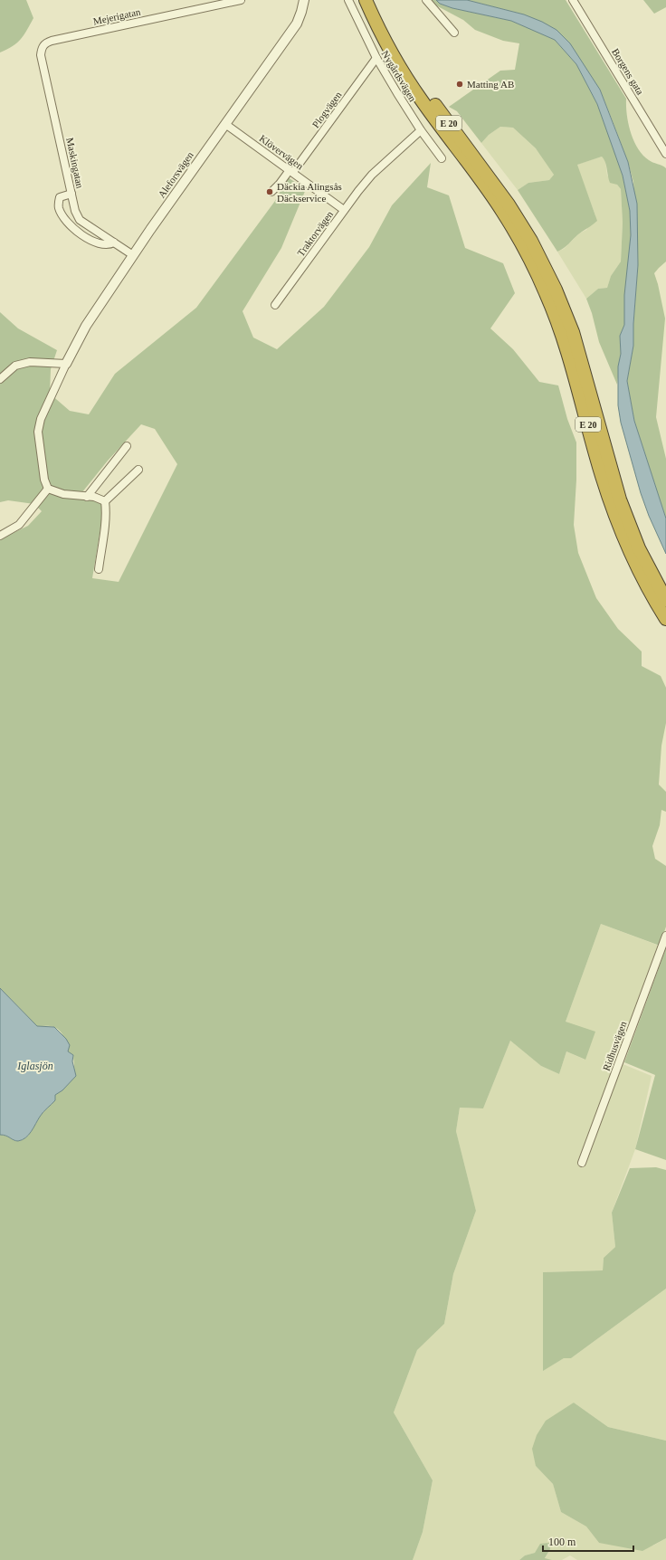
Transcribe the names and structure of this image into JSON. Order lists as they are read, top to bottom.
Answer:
{
  "streets": {
    "highway": ["E 20"],
    "street": [
      "Mejerigatan",
      "Borgens gata",
      "Nygårdsvägen",
      "Plogvägen",
      "Klövervägen",
      "Maskingatan",
      "Aleforsvägen",
      "Traktorvägen",
      "Ridhusvägen"
    ]
  },
  "crossings": [
    ["Mejerigatan", "Maskingatan"],
    ["Nygårdsvägen", "Plogvägen"],
    ["Nygårdsvägen", "Traktorvägen"],
    ["Plogvägen", "Klövervägen"],
    ["Klövervägen", "Aleforsvägen"],
    ["Klövervägen", "Traktorvägen"],
    ["Maskingatan", "Aleforsvägen"]
  ],
  "water": ["Iglasjön"],
  "places": ["Matting AB", "Däckia Alingsås Däckservice"],
  "scale_bar": "100 m"
}
